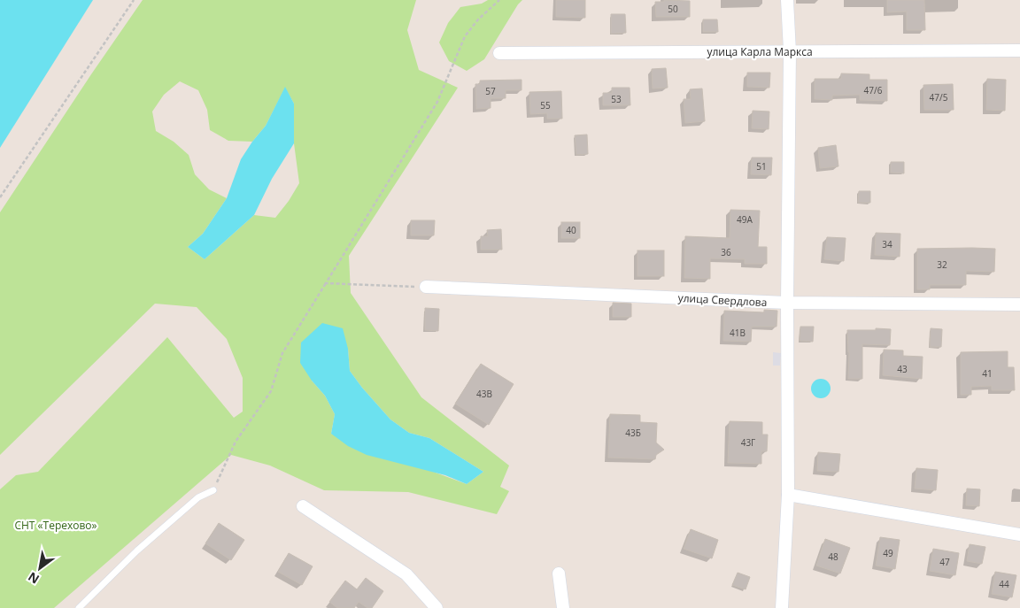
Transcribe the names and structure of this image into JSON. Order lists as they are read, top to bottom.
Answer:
{
  "streets": {
    "street": ["улица Карла Маркса", "улица Свердлова"]
  },
  "parks": ["СНТ «Терехово»"],
  "house_numbers": [
    "50",
    "47/6",
    "57",
    "47/5",
    "53",
    "55",
    "51",
    "49А",
    "40",
    "34",
    "36",
    "32",
    "41В",
    "43",
    "41",
    "43В",
    "43Б",
    "43Г",
    "49",
    "48",
    "47",
    "44"
  ],
  "north": "bottom left"
}
